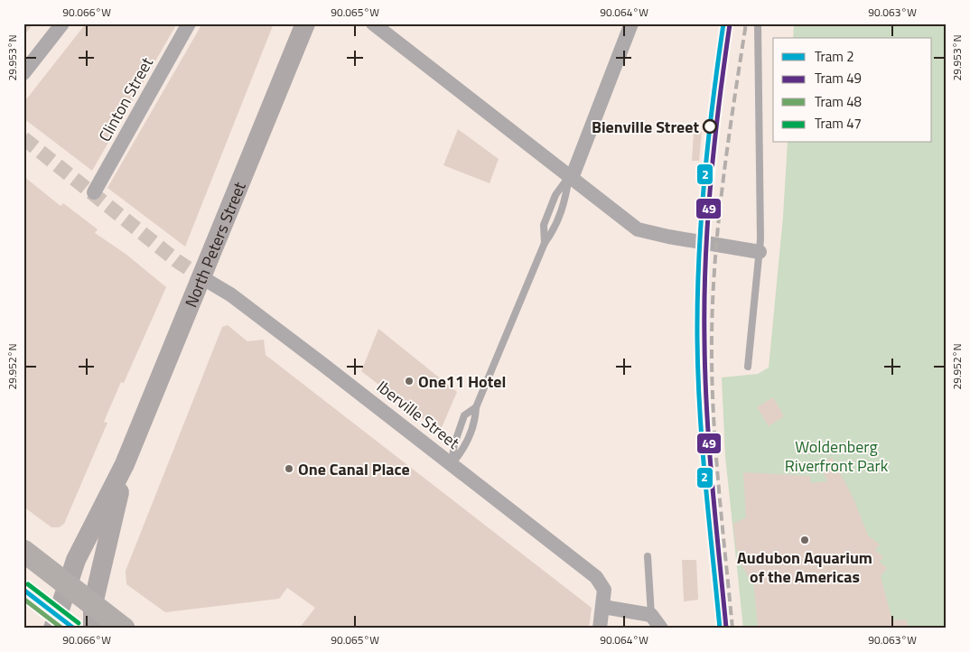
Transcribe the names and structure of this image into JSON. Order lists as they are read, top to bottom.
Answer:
{
  "streets": {
    "street": ["Clinton Street", "North Peters Street", "Iberville Street"]
  },
  "crossings": [
    ["North Peters Street", "Iberville Street"]
  ],
  "parks": ["Woldenberg Riverfront Park"],
  "places": [
    "Bienville Street",
    "One11 Hotel",
    "One Canal Place",
    "Audubon Aquarium of the Americas"
  ],
  "lines": [
    "tram line 2",
    "tram line 49",
    "tram line 47",
    "tram line 48"
  ],
  "legend": [
    "Tram 2",
    "Tram 49",
    "Tram 48",
    "Tram 47"
  ],
  "coordinates": [
    "90.066°W",
    "90.065°W",
    "90.064°W",
    "90.063°W",
    "29.953°N",
    "29.952°N"
  ]
}
